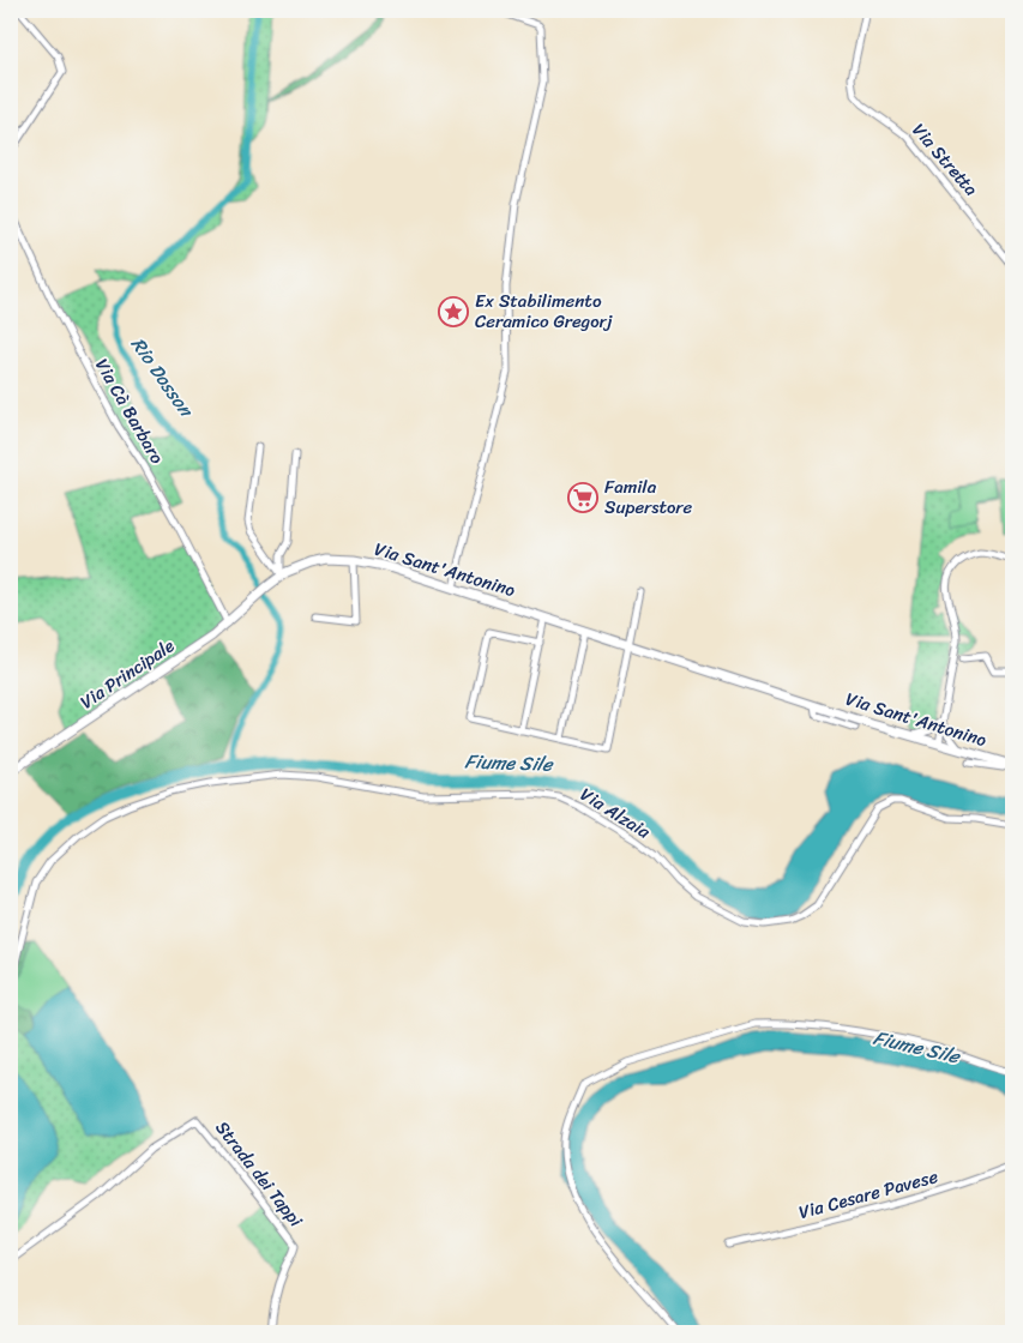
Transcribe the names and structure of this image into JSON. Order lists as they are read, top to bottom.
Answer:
{
  "streets": {
    "main road": ["Via Sant'Antonino", "Via Principale"],
    "street": [
      "Via Stretta",
      "Via Cà Barbaro",
      "Via Alzaia",
      "Strada dei Tappi",
      "Via Cesare Pavese"
    ]
  },
  "crossings": [
    ["Via Cà Barbaro", "Via Principale"],
    ["Via Sant'Antonino", "Via Principale"]
  ],
  "water": ["Rio Dosson", "Fiume Sile"],
  "places": {
    "place": ["Ex Stabilimento Ceramico Gregorj"],
    "supermarket": ["Famila Superstore"]
  }
}
